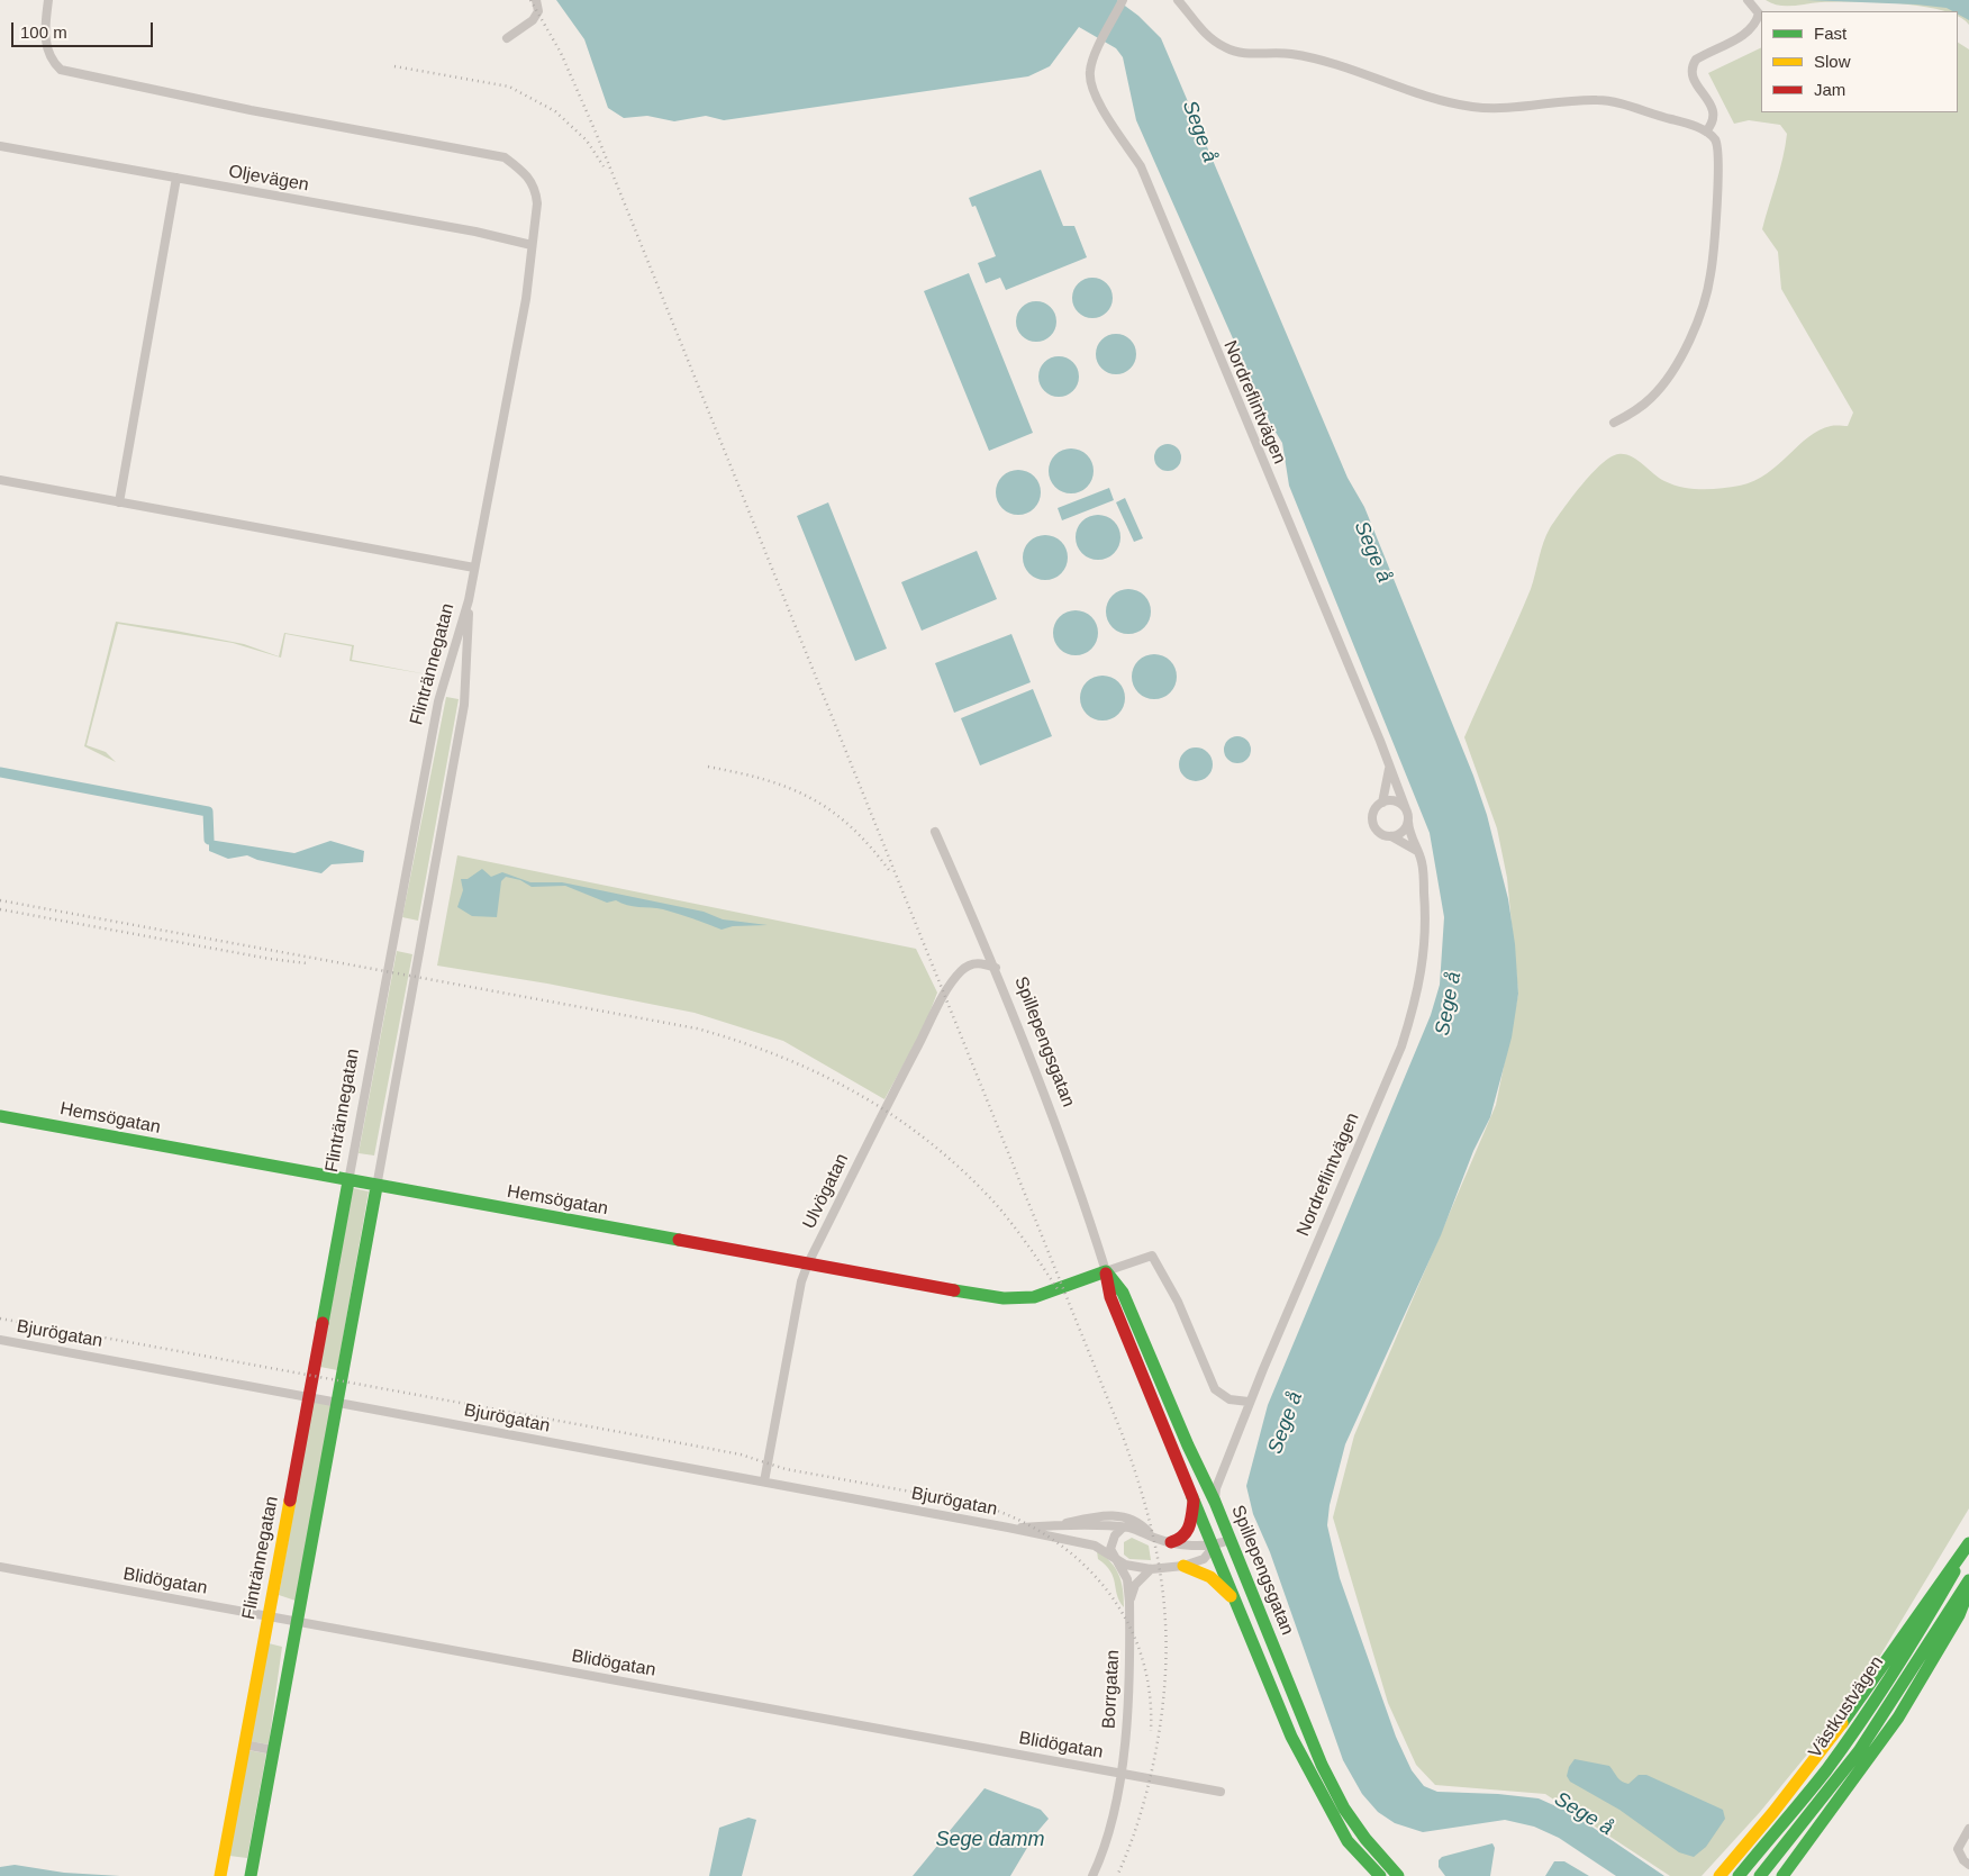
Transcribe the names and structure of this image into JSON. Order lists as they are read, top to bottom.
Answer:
{
  "streets": {
    "main road": [
      "Flintrännegatan",
      "Spillepengsgatan",
      "Hemsögatan",
      "Västkustvägen"
    ],
    "street": [
      "Oljevägen",
      "Nordreflintvägen",
      "Ulvögatan",
      "Bjurögatan",
      "Blidögatan",
      "Borrgatan"
    ]
  },
  "crossings": [
    ["Nordreflintvägen", "Spillepengsgatan"],
    ["Flintrännegatan", "Hemsögatan"],
    ["Flintrännegatan", "Bjurögatan"],
    ["Flintrännegatan", "Blidögatan"],
    ["Spillepengsgatan", "Hemsögatan"],
    ["Spillepengsgatan", "Ulvögatan"],
    ["Spillepengsgatan", "Bjurögatan"],
    ["Hemsögatan", "Ulvögatan"],
    ["Ulvögatan", "Bjurögatan"],
    ["Bjurögatan", "Borrgatan"],
    ["Blidögatan", "Borrgatan"]
  ],
  "water": ["Sege å", "Sege damm"],
  "legend": ["Fast", "Slow", "Jam"],
  "scale_bar": "100 m"
}
